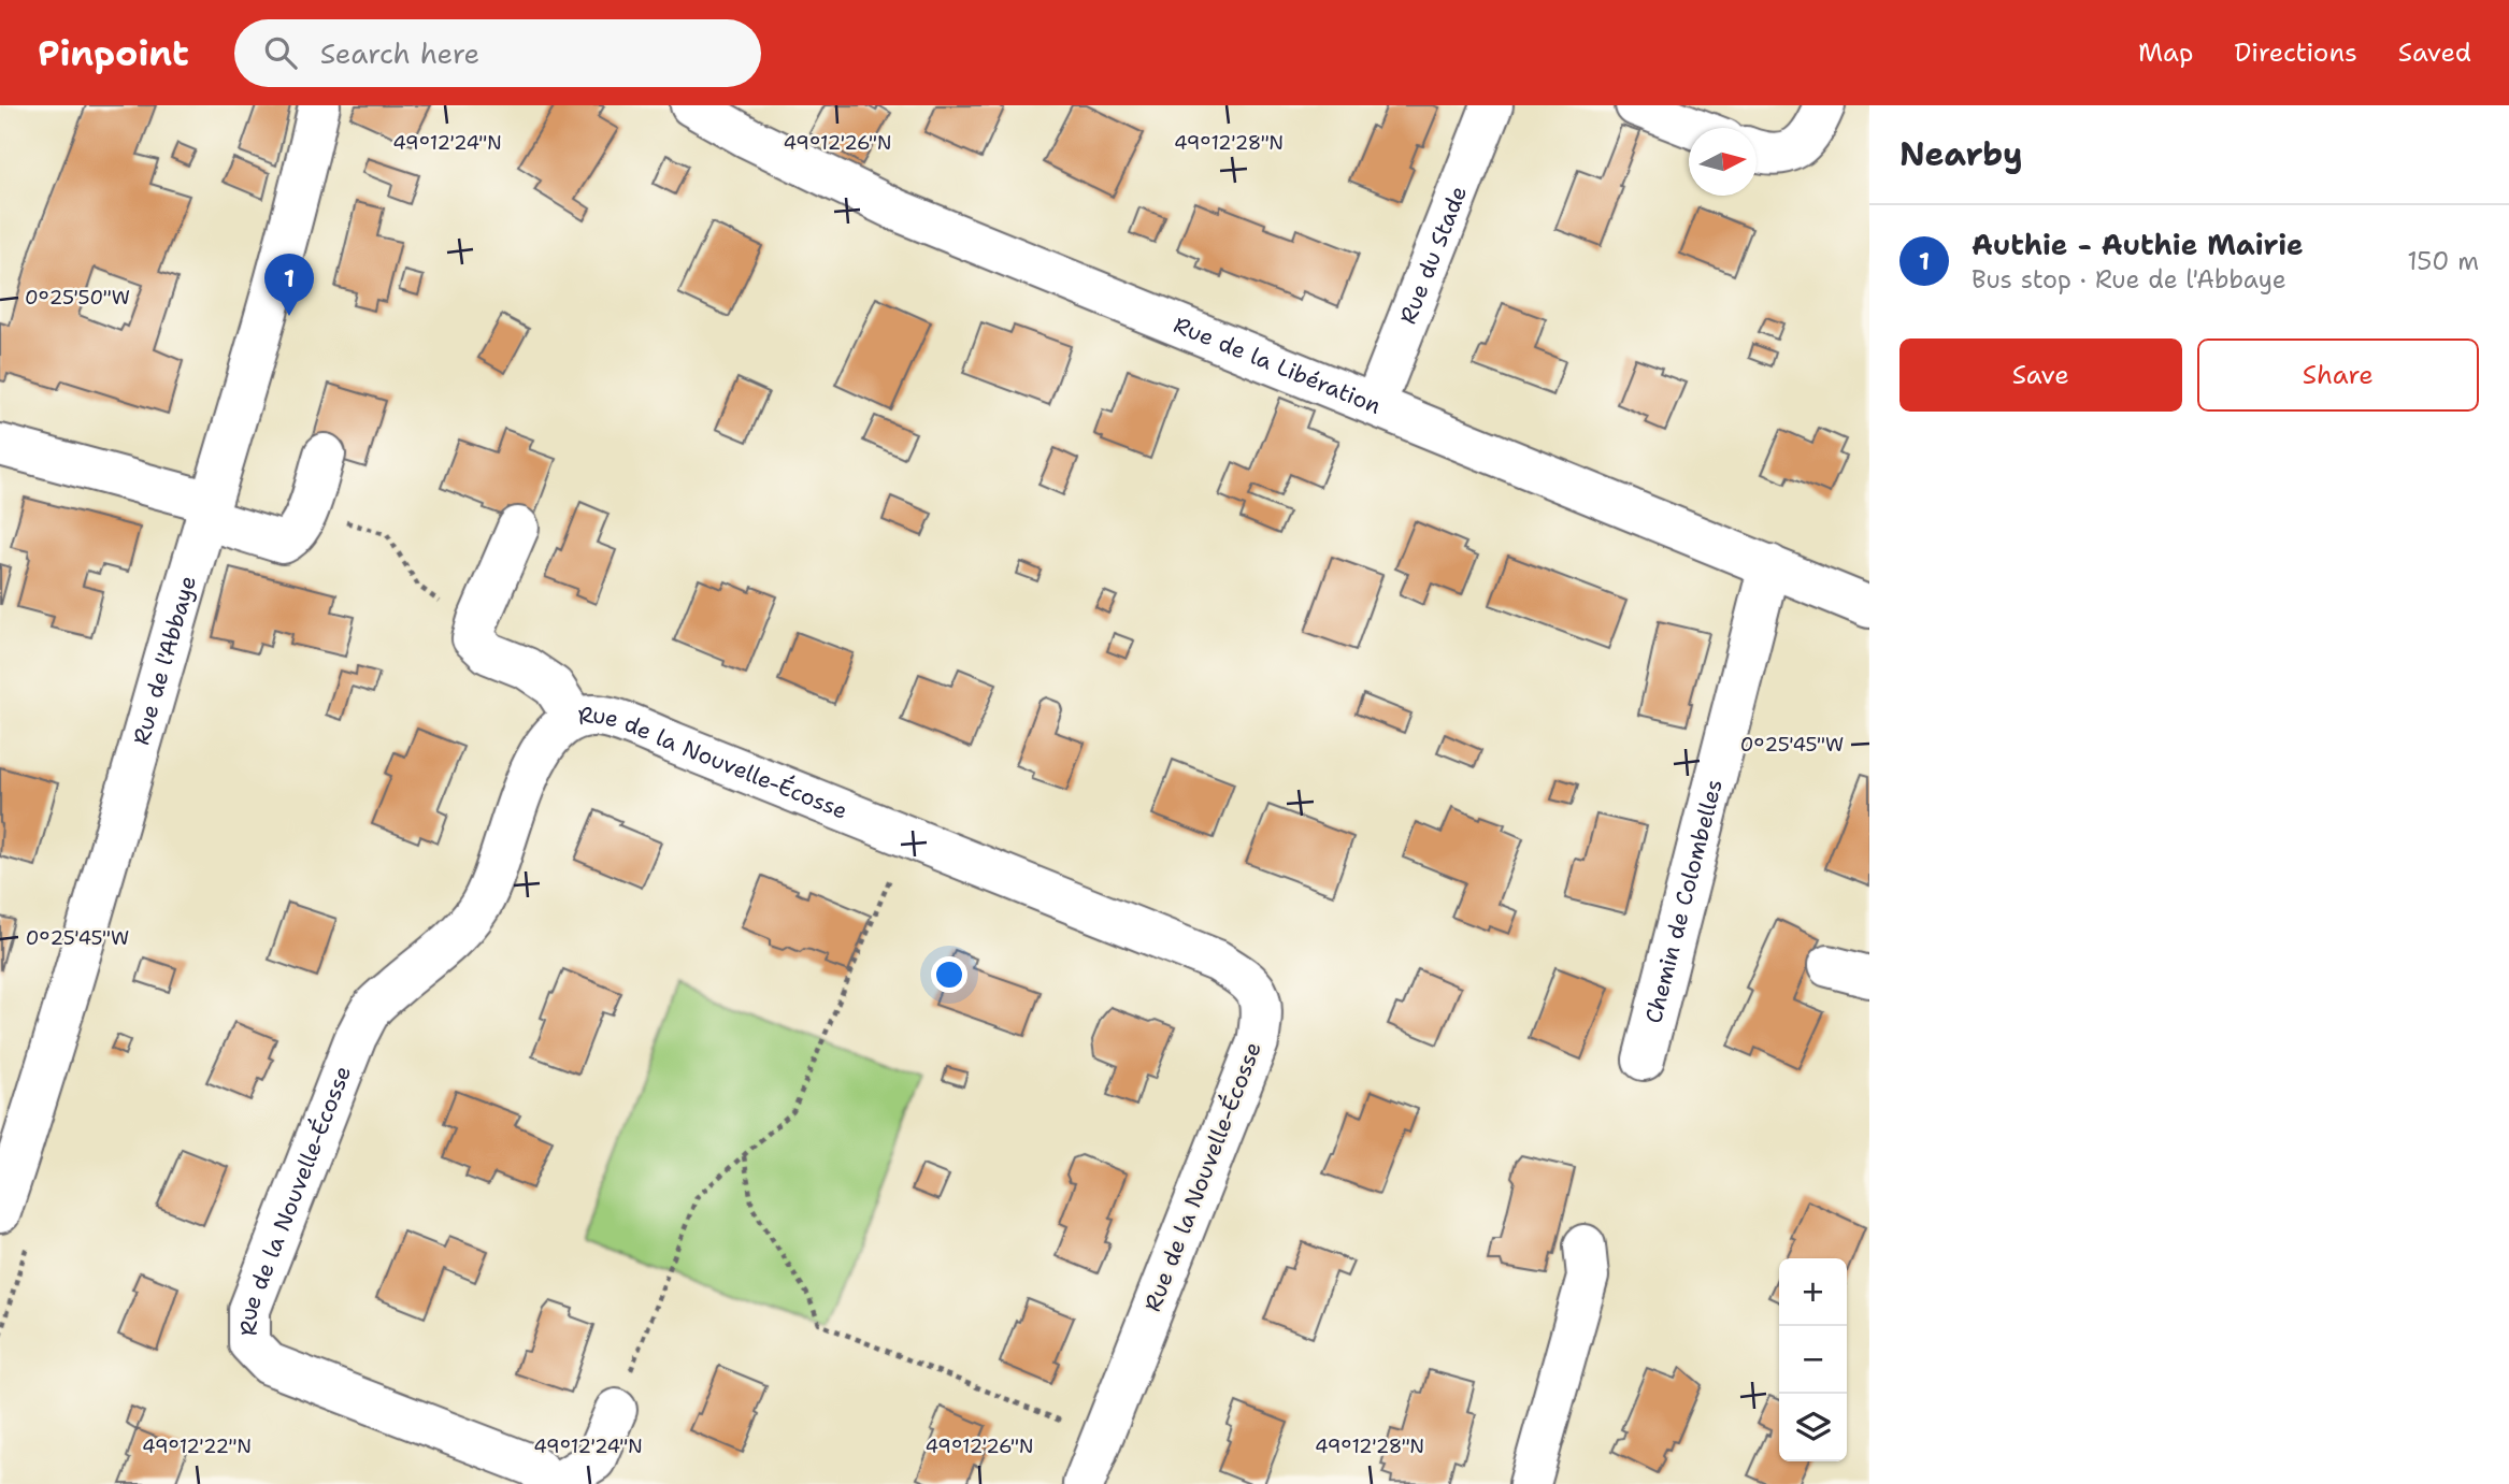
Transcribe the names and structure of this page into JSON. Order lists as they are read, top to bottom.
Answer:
{
  "streets": {
    "street": [
      "Rue du Stade",
      "Rue de la Libération",
      "Rue de l'Abbaye",
      "Rue de la Nouvelle-Écosse",
      "Chemin de Colombelles"
    ]
  },
  "crossings": [
    ["Rue du Stade", "Rue de la Libération"],
    ["Rue de la Libération", "Chemin de Colombelles"]
  ],
  "north": "right",
  "page": {
    "header": "Pinpoint",
    "search": "Search here",
    "nav": ["Map", "Directions", "Saved"],
    "heading": "Nearby",
    "list": [
      {
        "mark": "1",
        "name": "Authie - Authie Mairie",
        "note": "Bus stop · Rue de l'Abbaye",
        "value": "150 m"
      }
    ],
    "pins": "1",
    "buttons": ["Save", "Share"],
    "map_buttons": ["+", "−"]
  },
  "coordinates": [
    "49°12'24\"N",
    "49°12'26\"N",
    "49°12'28\"N",
    "0°25'50\"W",
    "0°25'45\"W",
    "49°12'22\"N"
  ]
}
